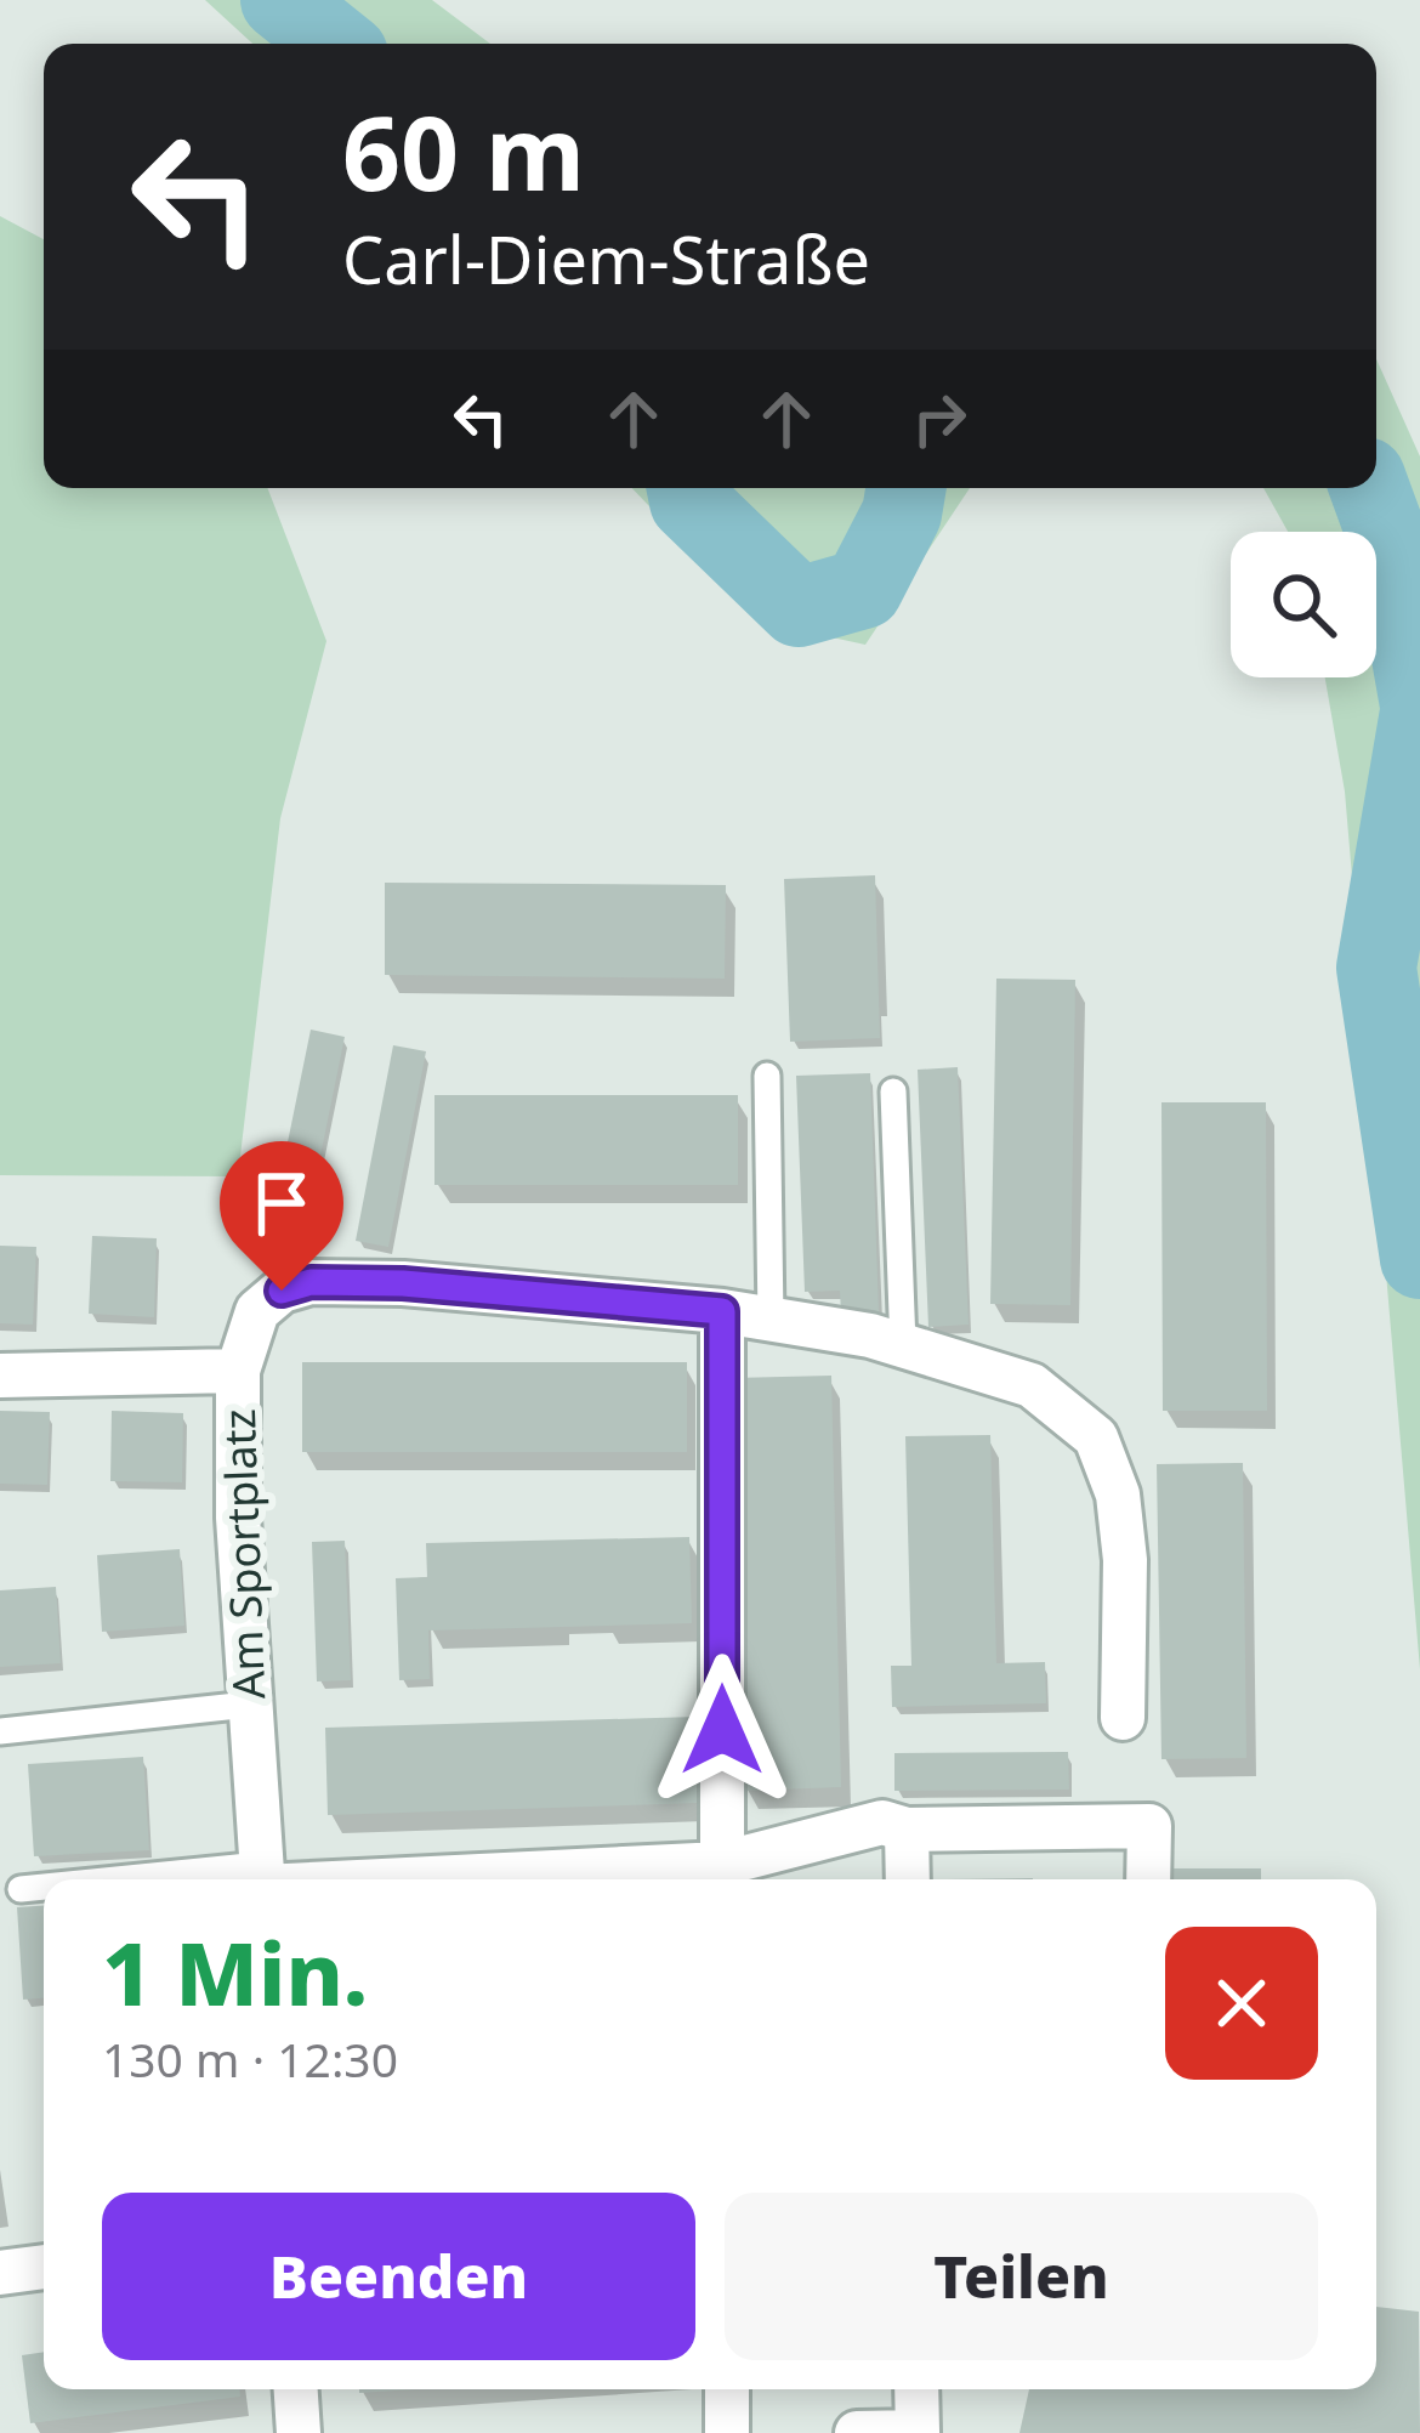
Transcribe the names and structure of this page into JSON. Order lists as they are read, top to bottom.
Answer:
{
  "streets": {
    "street": ["Am Sportplatz"]
  },
  "page": {
    "turn": ["60 m", "Carl-Diem-Straße"],
    "heading": ["1 Min.", "130 m · 12:30"],
    "buttons": ["Beenden", "Teilen"]
  }
}
